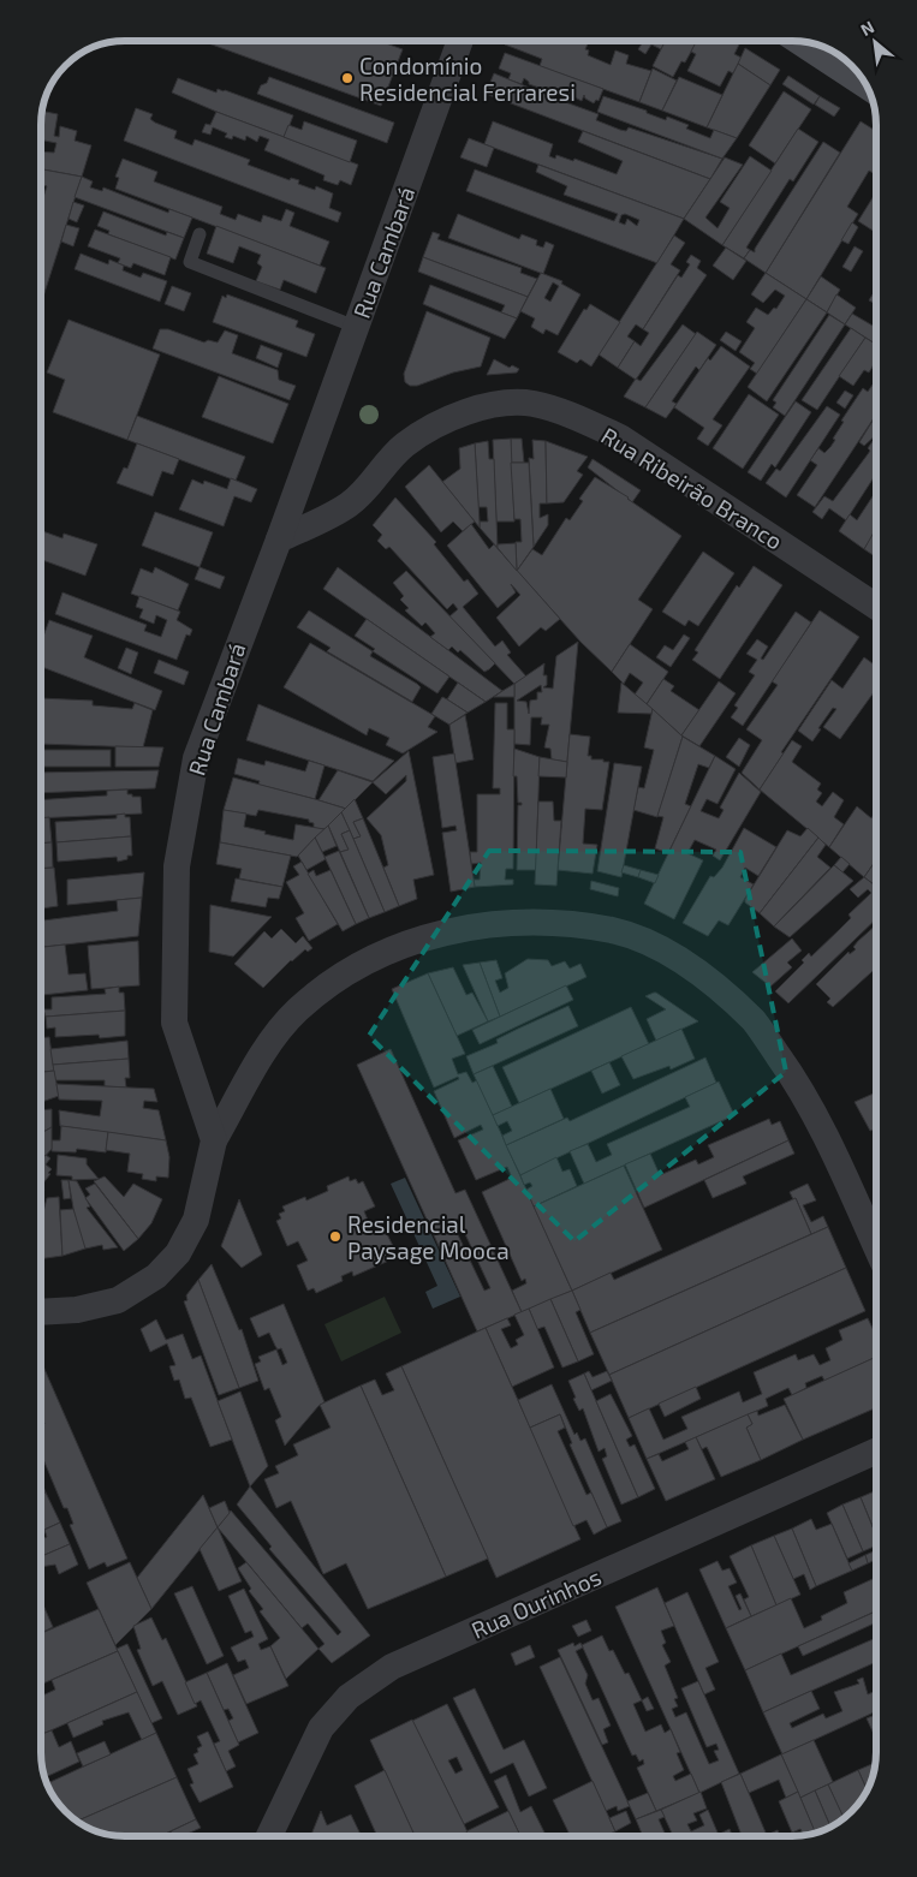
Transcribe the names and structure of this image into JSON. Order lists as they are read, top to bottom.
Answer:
{
  "streets": {
    "street": ["Rua Cambará", "Rua Ribeirão Branco", "Rua Ourinhos"]
  },
  "crossings": [
    ["Rua Cambará", "Rua Ribeirão Branco"]
  ],
  "places": ["Condomínio Residencial Ferraresi", "Residencial Paysage Mooca"],
  "north": "top left"
}
